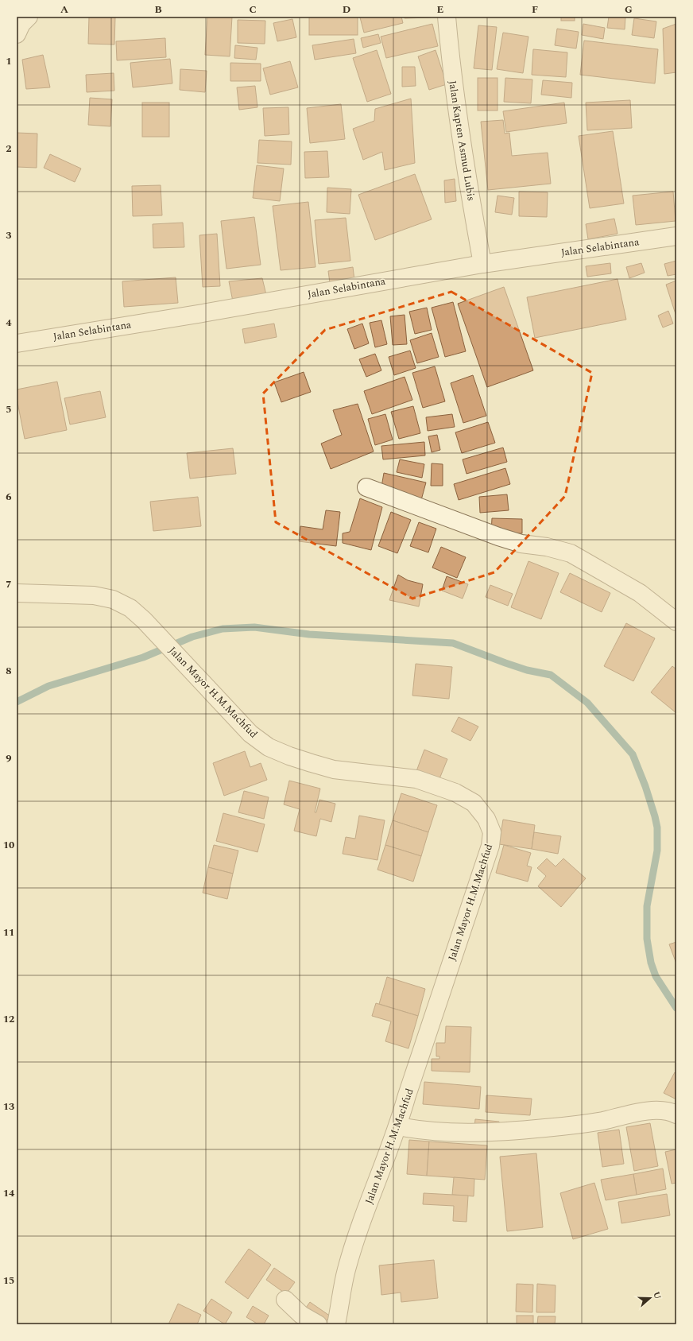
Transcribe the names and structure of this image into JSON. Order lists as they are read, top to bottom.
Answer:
{
  "streets": {
    "street": ["Jalan Kapten Asmud Lubis", "Jalan Selabintana", "Jalan Mayor H.M.Machfud"]
  },
  "crossings": [
    ["Jalan Kapten Asmud Lubis", "Jalan Selabintana"]
  ],
  "north": "right",
  "grid": {
    "columns": [
      "A",
      "B",
      "C",
      "D",
      "E",
      "F",
      "G"
    ],
    "rows": [
      "1",
      "2",
      "3",
      "4",
      "5",
      "6",
      "7",
      "8",
      "9",
      "10",
      "11",
      "12",
      "13",
      "14",
      "15"
    ]
  }
}
